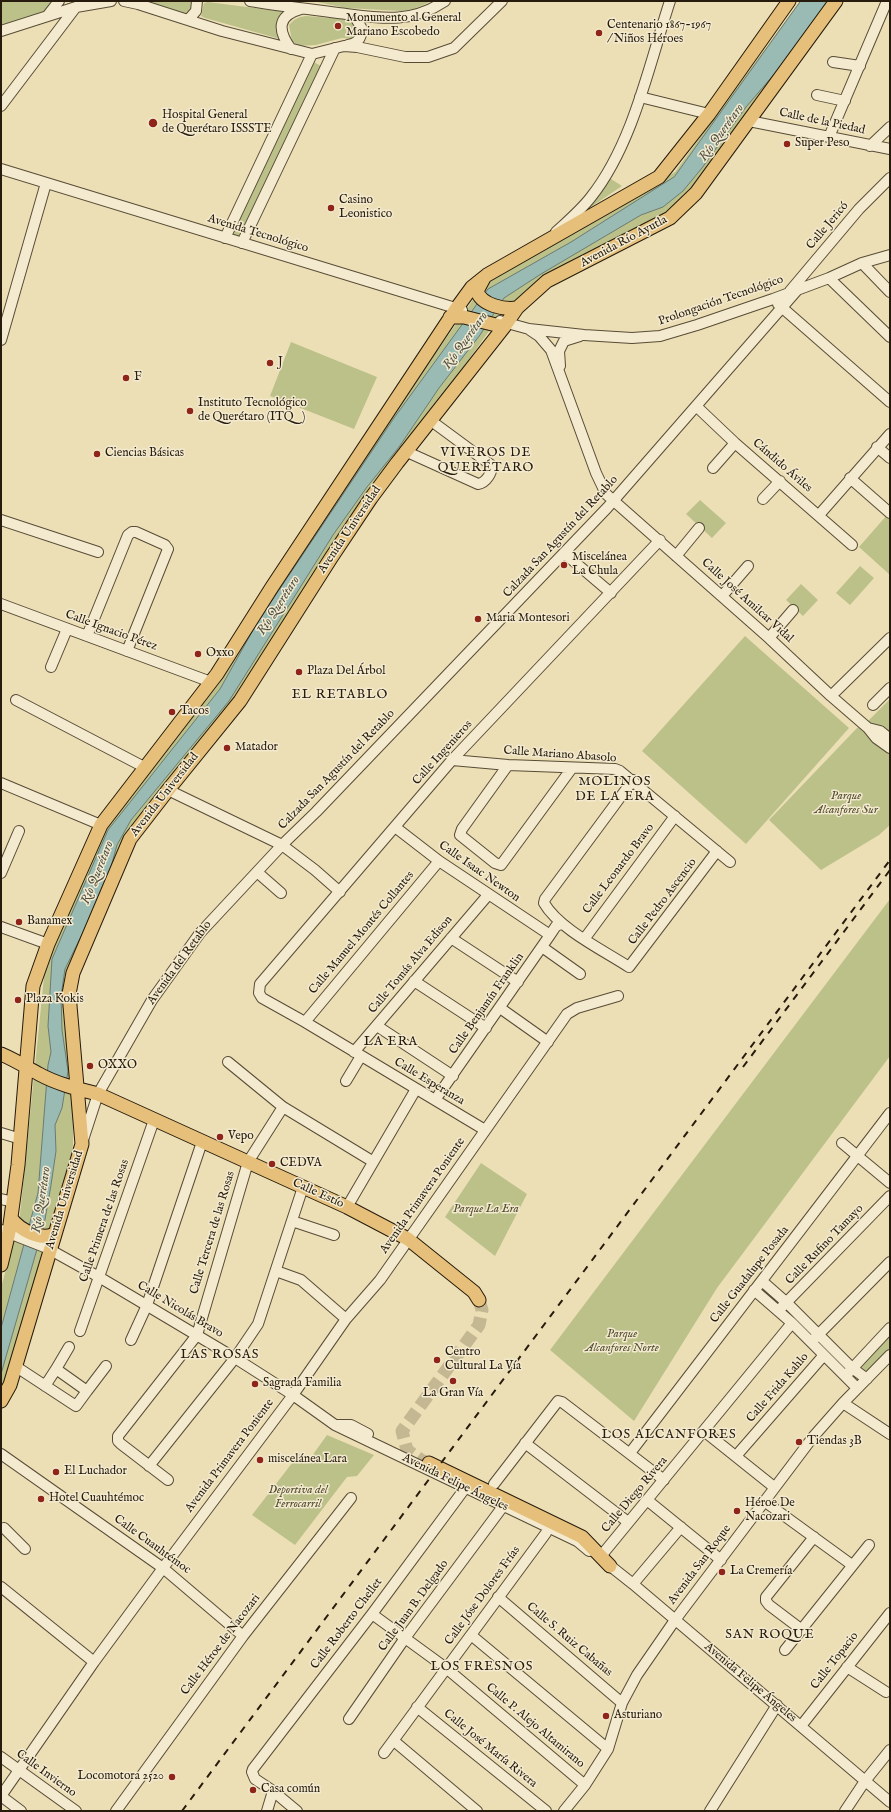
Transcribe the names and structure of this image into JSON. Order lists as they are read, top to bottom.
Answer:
{
  "streets": {
    "main road": [
      "Avenida Río Ayutla",
      "Avenida Universidad",
      "Calle Estío",
      "Avenida Felipe Ángeles"
    ],
    "street": [
      "Calle de la Piedad",
      "Calle Jericó",
      "Avenida Tecnológico",
      "Prolongación Tecnológico",
      "Cándido Áviles",
      "Calzada San Agustín del Retablo",
      "Calle José Amilcar Vidal",
      "Calle Ignacio Pérez",
      "Calle Ingenieros",
      "Calle Mariano Abasolo",
      "Calle Leonardo Bravo",
      "Calle Isaac Newton",
      "Calle Pedro Ascencio",
      "Calle Manuel Montés Collantes",
      "Avenida del Retablo",
      "Calle Tomás Alva Edison",
      "Calle Benjamín Franklin",
      "Calle Esperanza",
      "Avenida Primavera Poniente",
      "Calle Primera de las Rosas",
      "Calle Tercera de las Rosas",
      "Calle Rufino Tamayo",
      "Calle Guadalupe Posada",
      "Calle Nicolás Bravo",
      "Calle Frida Kahlo",
      "Calle Diego Rivera",
      "Calle Cuauhtémoc",
      "Avenida San Roque",
      "Calle Jóse Dolores Frías",
      "Calle Juan B. Delgado",
      "Calle Roberto Chellet",
      "Calle S. Ruiz Cabañas",
      "Calle Héroe de Nacozari",
      "Calle Topacio",
      "Calle P. Alejo Altamirano",
      "Calle José María Rivera",
      "Calle Invierno"
    ]
  },
  "crossings": [
    ["Calle de la Piedad", "Avenida Río Ayutla"],
    ["Calle Jericó", "Prolongación Tecnológico"],
    ["Avenida Río Ayutla", "Avenida Universidad"],
    ["Prolongación Tecnológico", "Avenida Universidad"],
    ["Prolongación Tecnológico", "Calzada San Agustín del Retablo"],
    ["Prolongación Tecnológico", "Calle José Amilcar Vidal"],
    ["Cándido Áviles", "Calzada San Agustín del Retablo"],
    ["Avenida Universidad", "Calle José Amilcar Vidal"],
    ["Avenida Universidad", "Avenida del Retablo"],
    ["Avenida Universidad", "Calle Nicolás Bravo"],
    ["Calzada San Agustín del Retablo", "Calle José Amilcar Vidal"],
    ["Calzada San Agustín del Retablo", "Avenida del Retablo"],
    ["Calle José Amilcar Vidal", "Calle Ingenieros"],
    ["Calle Ingenieros", "Calle Mariano Abasolo"],
    ["Calle Ingenieros", "Calle Isaac Newton"],
    ["Calle Ingenieros", "Calle Esperanza"],
    ["Calle Mariano Abasolo", "Calle Leonardo Bravo"],
    ["Calle Mariano Abasolo", "Calle Pedro Ascencio"],
    ["Calle Leonardo Bravo", "Calle Pedro Ascencio"],
    ["Calle Isaac Newton", "Calle Manuel Montés Collantes"],
    ["Calle Isaac Newton", "Calle Tomás Alva Edison"],
    ["Calle Isaac Newton", "Calle Benjamín Franklin"],
    ["Calle Manuel Montés Collantes", "Calle Esperanza"],
    ["Avenida del Retablo", "Calle Estío"],
    ["Calle Tomás Alva Edison", "Calle Esperanza"],
    ["Calle Benjamín Franklin", "Calle Esperanza"],
    ["Calle Esperanza", "Avenida Primavera Poniente"],
    ["Calle Estío", "Avenida Primavera Poniente"],
    ["Calle Estío", "Calle Primera de las Rosas"],
    ["Calle Estío", "Calle Tercera de las Rosas"],
    ["Avenida Primavera Poniente", "Calle Nicolás Bravo"],
    ["Avenida Primavera Poniente", "Calle Cuauhtémoc"],
    ["Avenida Primavera Poniente", "Calle Invierno"],
    ["Calle Primera de las Rosas", "Calle Nicolás Bravo"],
    ["Calle Tercera de las Rosas", "Calle Nicolás Bravo"],
    ["Calle Nicolás Bravo", "Avenida Felipe Ángeles"],
    ["Avenida Felipe Ángeles", "Calle Diego Rivera"],
    ["Avenida Felipe Ángeles", "Avenida San Roque"],
    ["Avenida Felipe Ángeles", "Calle Topacio"],
    ["Calle Cuauhtémoc", "Calle Héroe de Nacozari"],
    ["Avenida San Roque", "Calle S. Ruiz Cabañas"],
    ["Avenida San Roque", "Calle P. Alejo Altamirano"],
    ["Calle Jóse Dolores Frías", "Calle S. Ruiz Cabañas"],
    ["Calle Jóse Dolores Frías", "Calle P. Alejo Altamirano"],
    ["Calle Jóse Dolores Frías", "Calle José María Rivera"],
    ["Calle Juan B. Delgado", "Calle P. Alejo Altamirano"],
    ["Calle Roberto Chellet", "Calle P. Alejo Altamirano"]
  ],
  "districts": [
    "VIVEROS DE QUERÉTARO",
    "EL RETABLO",
    "MOLINOS DE LA ERA",
    "LA ERA",
    "LAS ROSAS",
    "LOS ALCANFORES",
    "SAN ROQUE",
    "LOS FRESNOS"
  ],
  "water": ["Río Querétaro"],
  "parks": [
    "Parque Alcanfores Sur",
    "Parque La Era",
    "Parque Alcanfores Norte",
    "Deportiva del Ferrocarril"
  ],
  "places": [
    "Monumento al General Mariano Escobedo",
    "Centenario 1867-1967 / Niños Héroes",
    "Hospital General de Querétaro ISSSTE",
    "Super Peso",
    "Casino Leonistico",
    "J",
    "F",
    "Instituto Tecnológico de Querétaro (ITQ)",
    "Ciencias Básicas",
    "Miscelánea La Chula",
    "Maria Montesori",
    "Oxxo",
    "Plaza Del Árbol",
    "Tacos",
    "Matador",
    "Banamex",
    "Plaza Kokis",
    "OXXO",
    "Vepo",
    "CEDVA",
    "Centro Cultural La Vía",
    "La Gran Vía",
    "Sagrada Familia",
    "Tiendas 3B",
    "miscelánea Lara",
    "El Luchador",
    "Hotel Cuauhtémoc",
    "Héroe De Nacozari",
    "La Cremería",
    "Asturiano",
    "Locomotora 2520",
    "Casa común"
  ]
}
